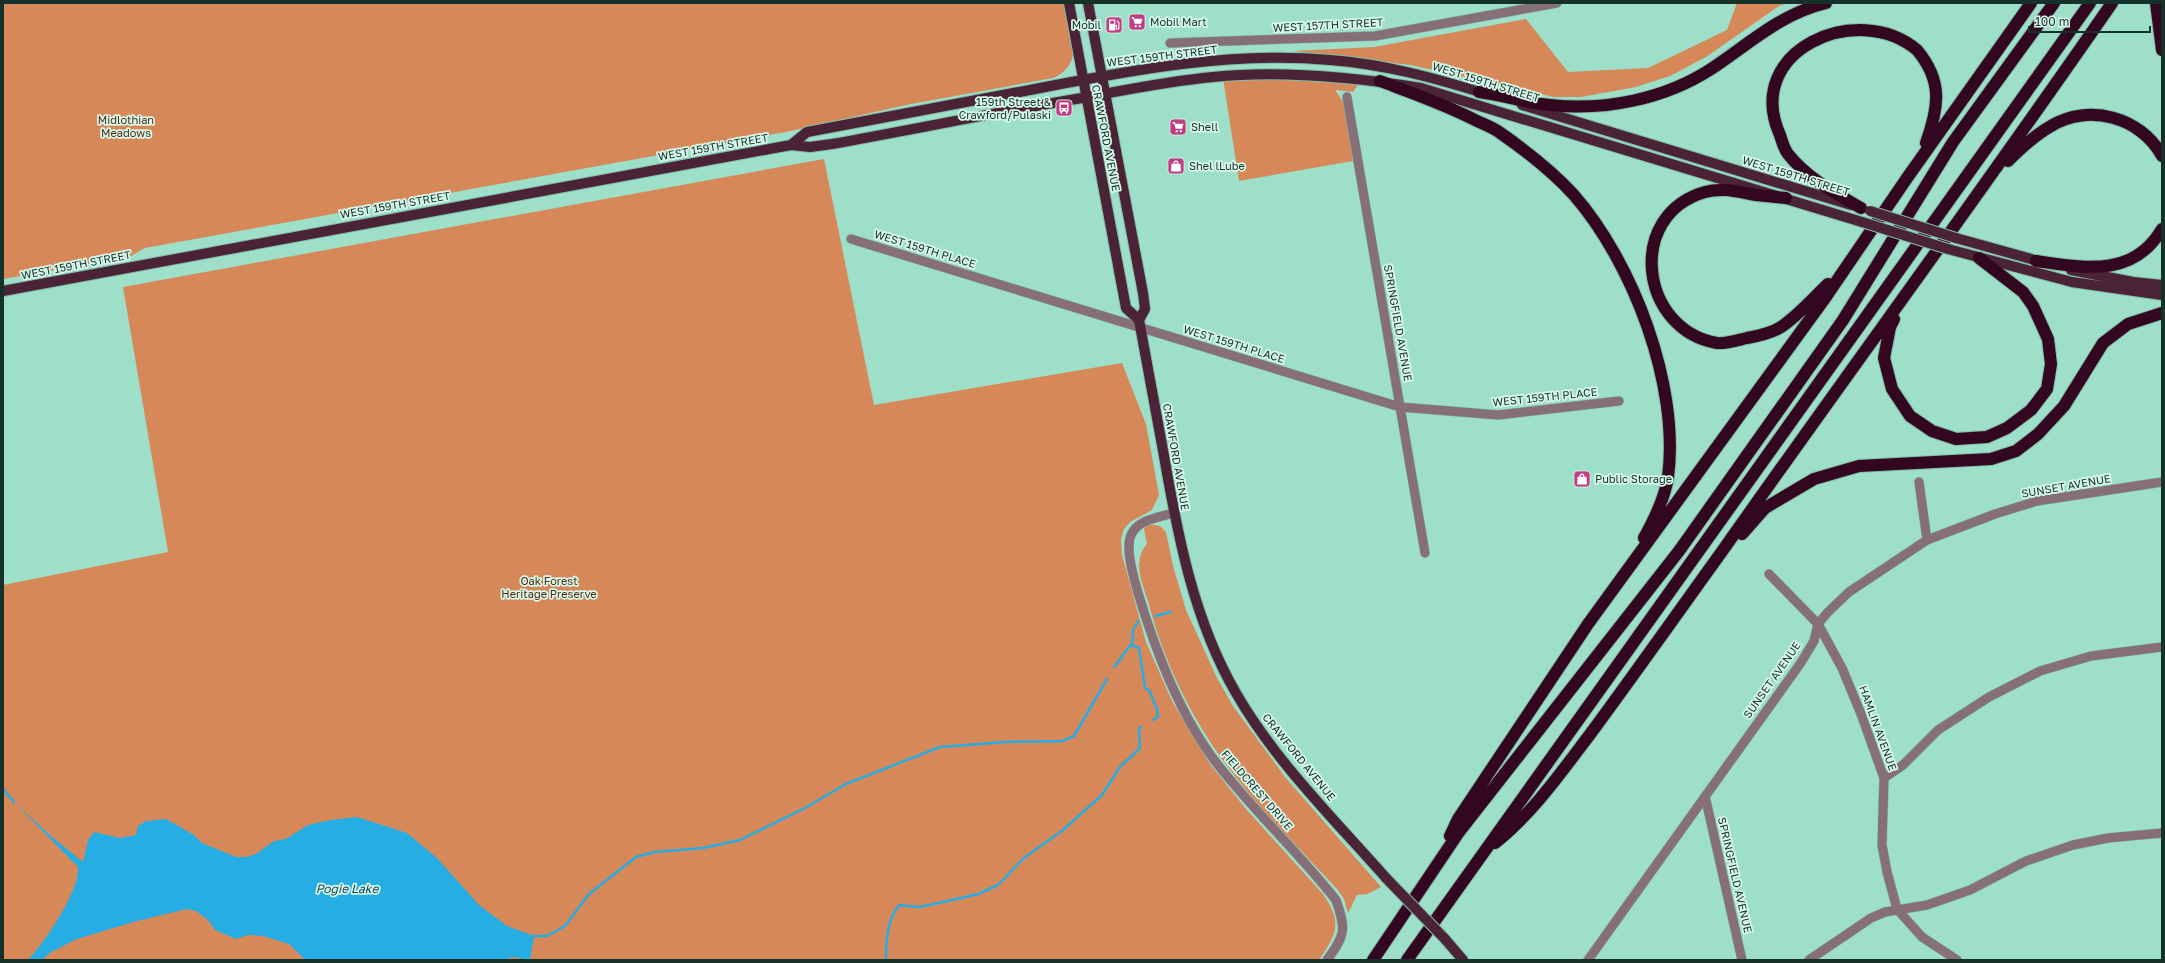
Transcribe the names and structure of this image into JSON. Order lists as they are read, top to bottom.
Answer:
{
  "streets": {
    "main road": ["WEST 159TH STREET", "CRAWFORD AVENUE"],
    "street": [
      "WEST 157TH STREET",
      "WEST 159TH PLACE",
      "SPRINGFIELD AVENUE",
      "SUNSET AVENUE",
      "HAMLIN AVENUE",
      "FIELDCREST DRIVE"
    ]
  },
  "crossings": [
    ["WEST 159TH STREET", "CRAWFORD AVENUE"],
    ["CRAWFORD AVENUE", "WEST 159TH PLACE"],
    ["CRAWFORD AVENUE", "FIELDCREST DRIVE"],
    ["WEST 159TH PLACE", "SPRINGFIELD AVENUE"],
    ["SPRINGFIELD AVENUE", "SUNSET AVENUE"],
    ["SUNSET AVENUE", "HAMLIN AVENUE"]
  ],
  "water": ["Pogie Lake"],
  "parks": ["Midlothian Meadows", "Oak Forest Heritage Preserve"],
  "places": {
    "supermarket": ["Mobil Mart", "Shell"],
    "fuel station": ["Mobil"],
    "bus stop": ["159th Street & Crawford/Pulaski"],
    "shop": ["Shel lLube", "Public Storage"]
  },
  "scale_bar": "100 m"
}
